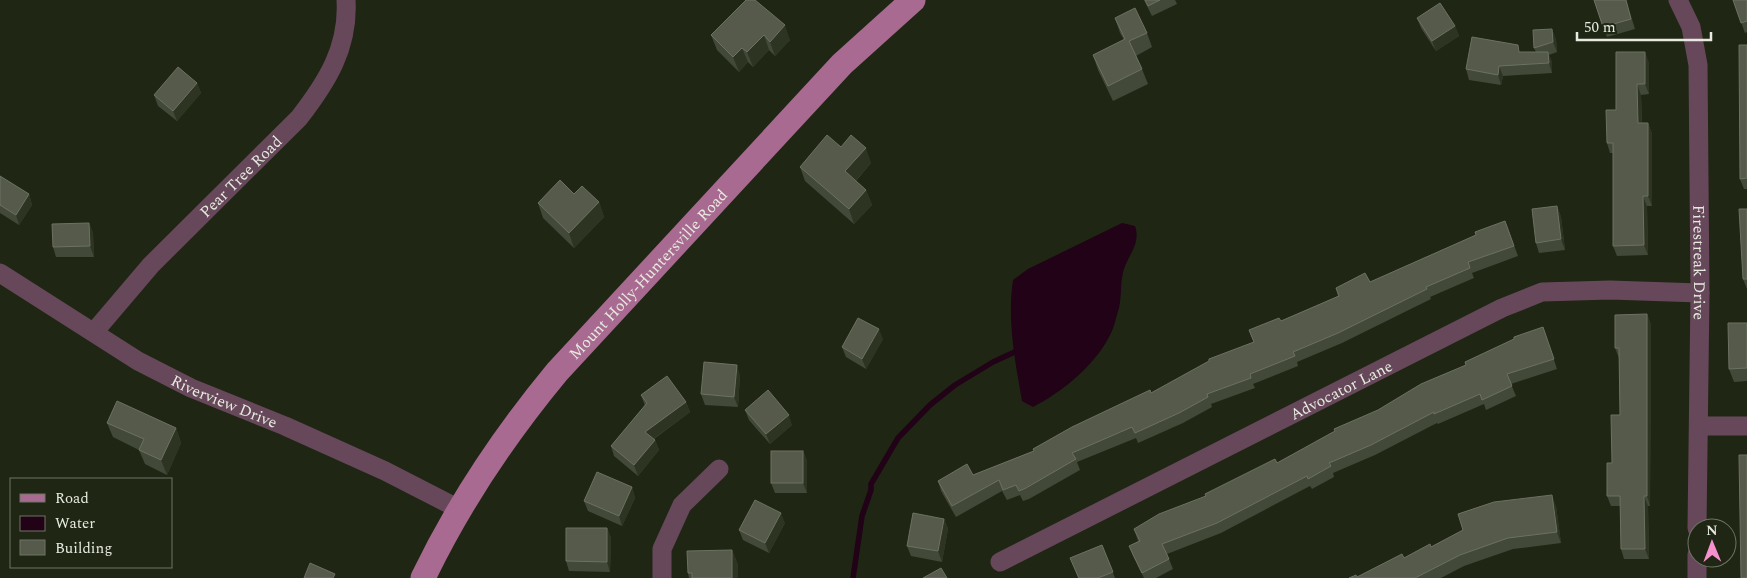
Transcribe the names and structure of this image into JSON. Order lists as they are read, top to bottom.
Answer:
{
  "streets": {
    "main road": ["Mount Holly-Huntersville Road"],
    "street": [
      "Pear Tree Road",
      "Firestreak Drive",
      "Advocator Lane",
      "Riverview Drive"
    ]
  },
  "crossings": [
    ["Pear Tree Road", "Riverview Drive"],
    ["Firestreak Drive", "Advocator Lane"],
    ["Mount Holly-Huntersville Road", "Riverview Drive"]
  ],
  "legend": ["Road", "Water", "Building"],
  "scale_bar": "50 m",
  "north": "top"
}
